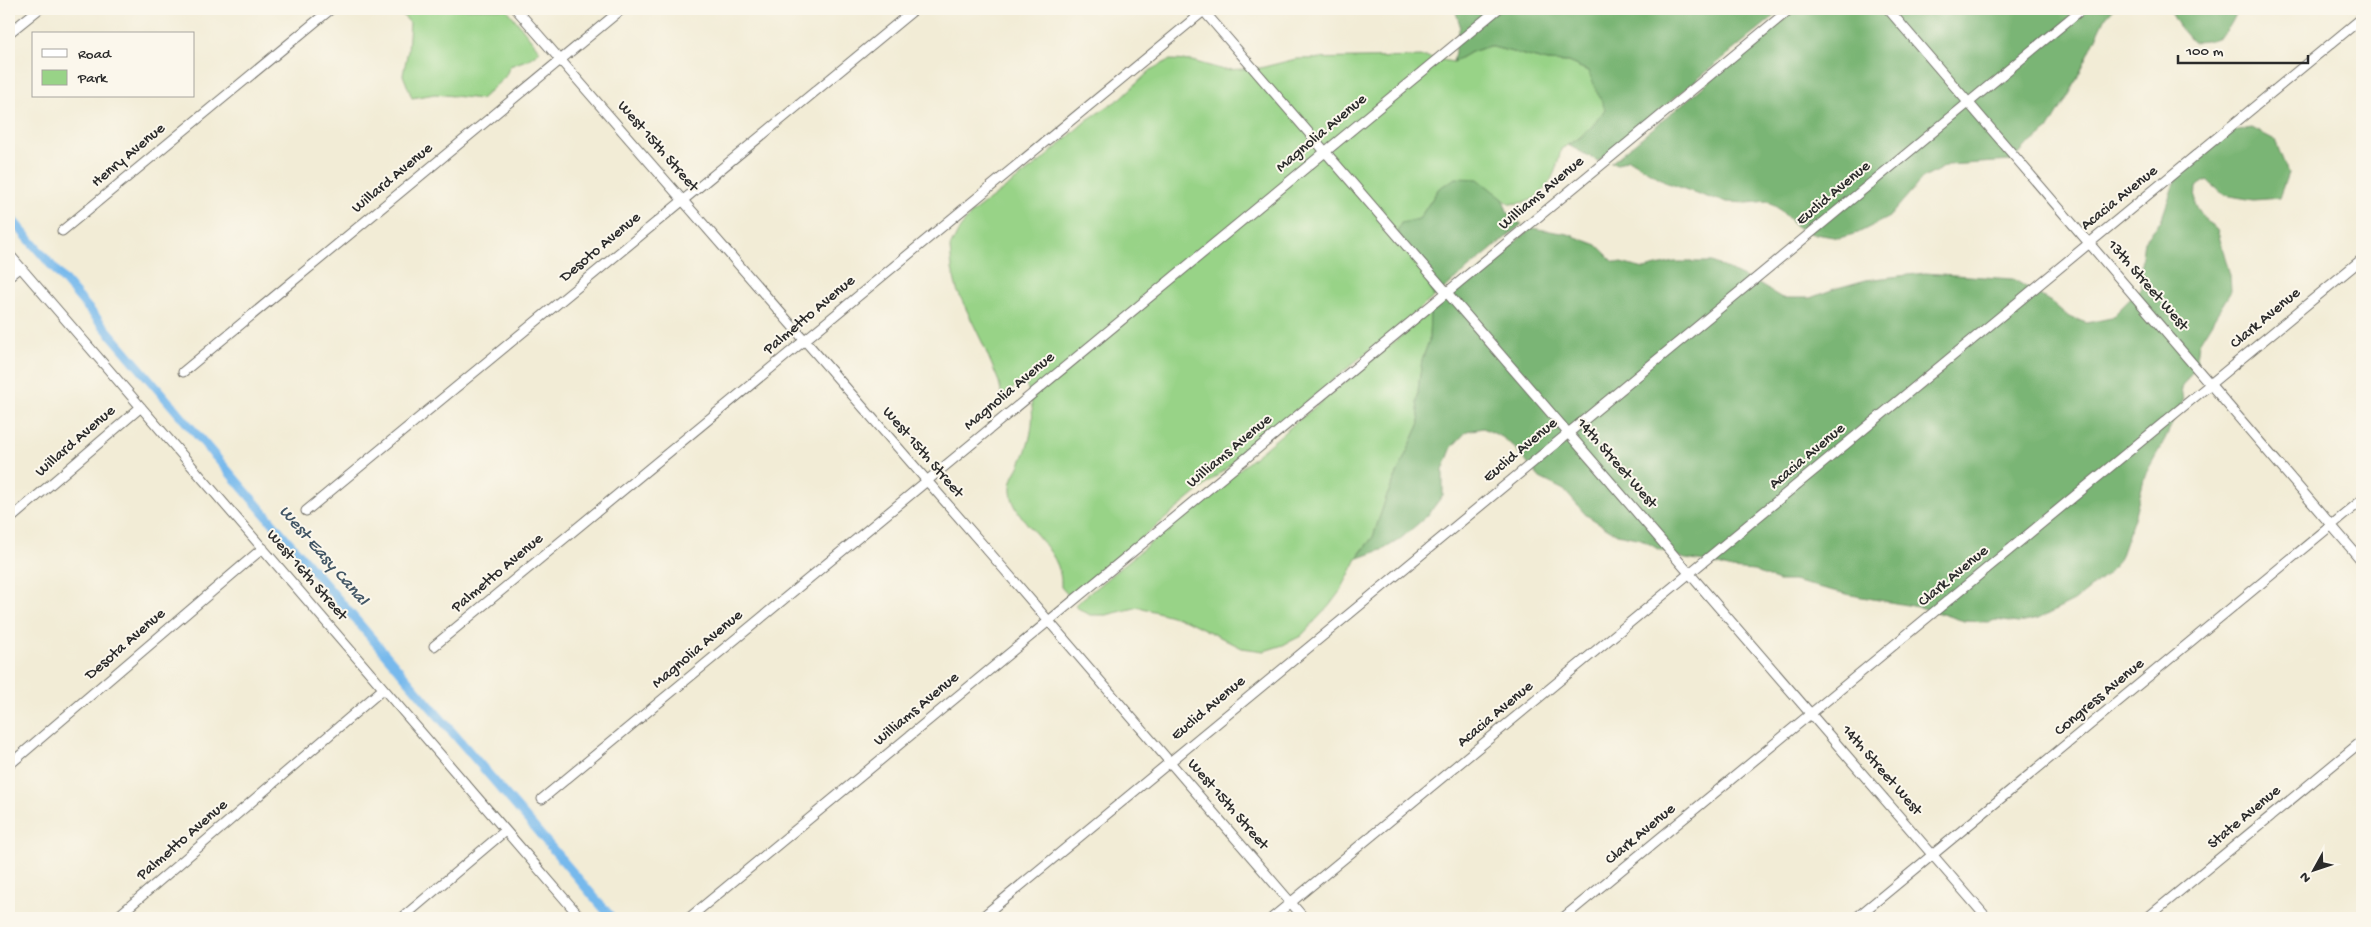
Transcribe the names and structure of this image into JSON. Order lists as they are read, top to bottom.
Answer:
{
  "streets": {
    "street": [
      "Magnolia Avenue",
      "West 15th Street",
      "Henry Avenue",
      "Willard Avenue",
      "Williams Avenue",
      "Euclid Avenue",
      "Acacia Avenue",
      "Desoto Avenue",
      "13th Street West",
      "Palmetto Avenue",
      "Clark Avenue",
      "14th Street West",
      "West 16th Street",
      "Desota Avenue",
      "Congress Avenue",
      "State Avenue"
    ]
  },
  "crossings": [
    ["Magnolia Avenue", "West 15th Street"],
    ["Magnolia Avenue", "14th Street West"],
    ["West 15th Street", "Willard Avenue"],
    ["West 15th Street", "Williams Avenue"],
    ["West 15th Street", "Euclid Avenue"],
    ["West 15th Street", "Acacia Avenue"],
    ["West 15th Street", "Desoto Avenue"],
    ["West 15th Street", "Palmetto Avenue"],
    ["Willard Avenue", "West 16th Street"],
    ["Williams Avenue", "14th Street West"],
    ["Euclid Avenue", "13th Street West"],
    ["Euclid Avenue", "14th Street West"],
    ["Acacia Avenue", "13th Street West"],
    ["Acacia Avenue", "14th Street West"],
    ["13th Street West", "Clark Avenue"],
    ["13th Street West", "Congress Avenue"],
    ["Palmetto Avenue", "14th Street West"],
    ["Palmetto Avenue", "West 16th Street"],
    ["Clark Avenue", "14th Street West"],
    ["14th Street West", "Congress Avenue"],
    ["West 16th Street", "Desota Avenue"]
  ],
  "water": ["West Easy Canal"],
  "legend": ["Road", "Park"],
  "scale_bar": "100 m",
  "north": "bottom left"
}
